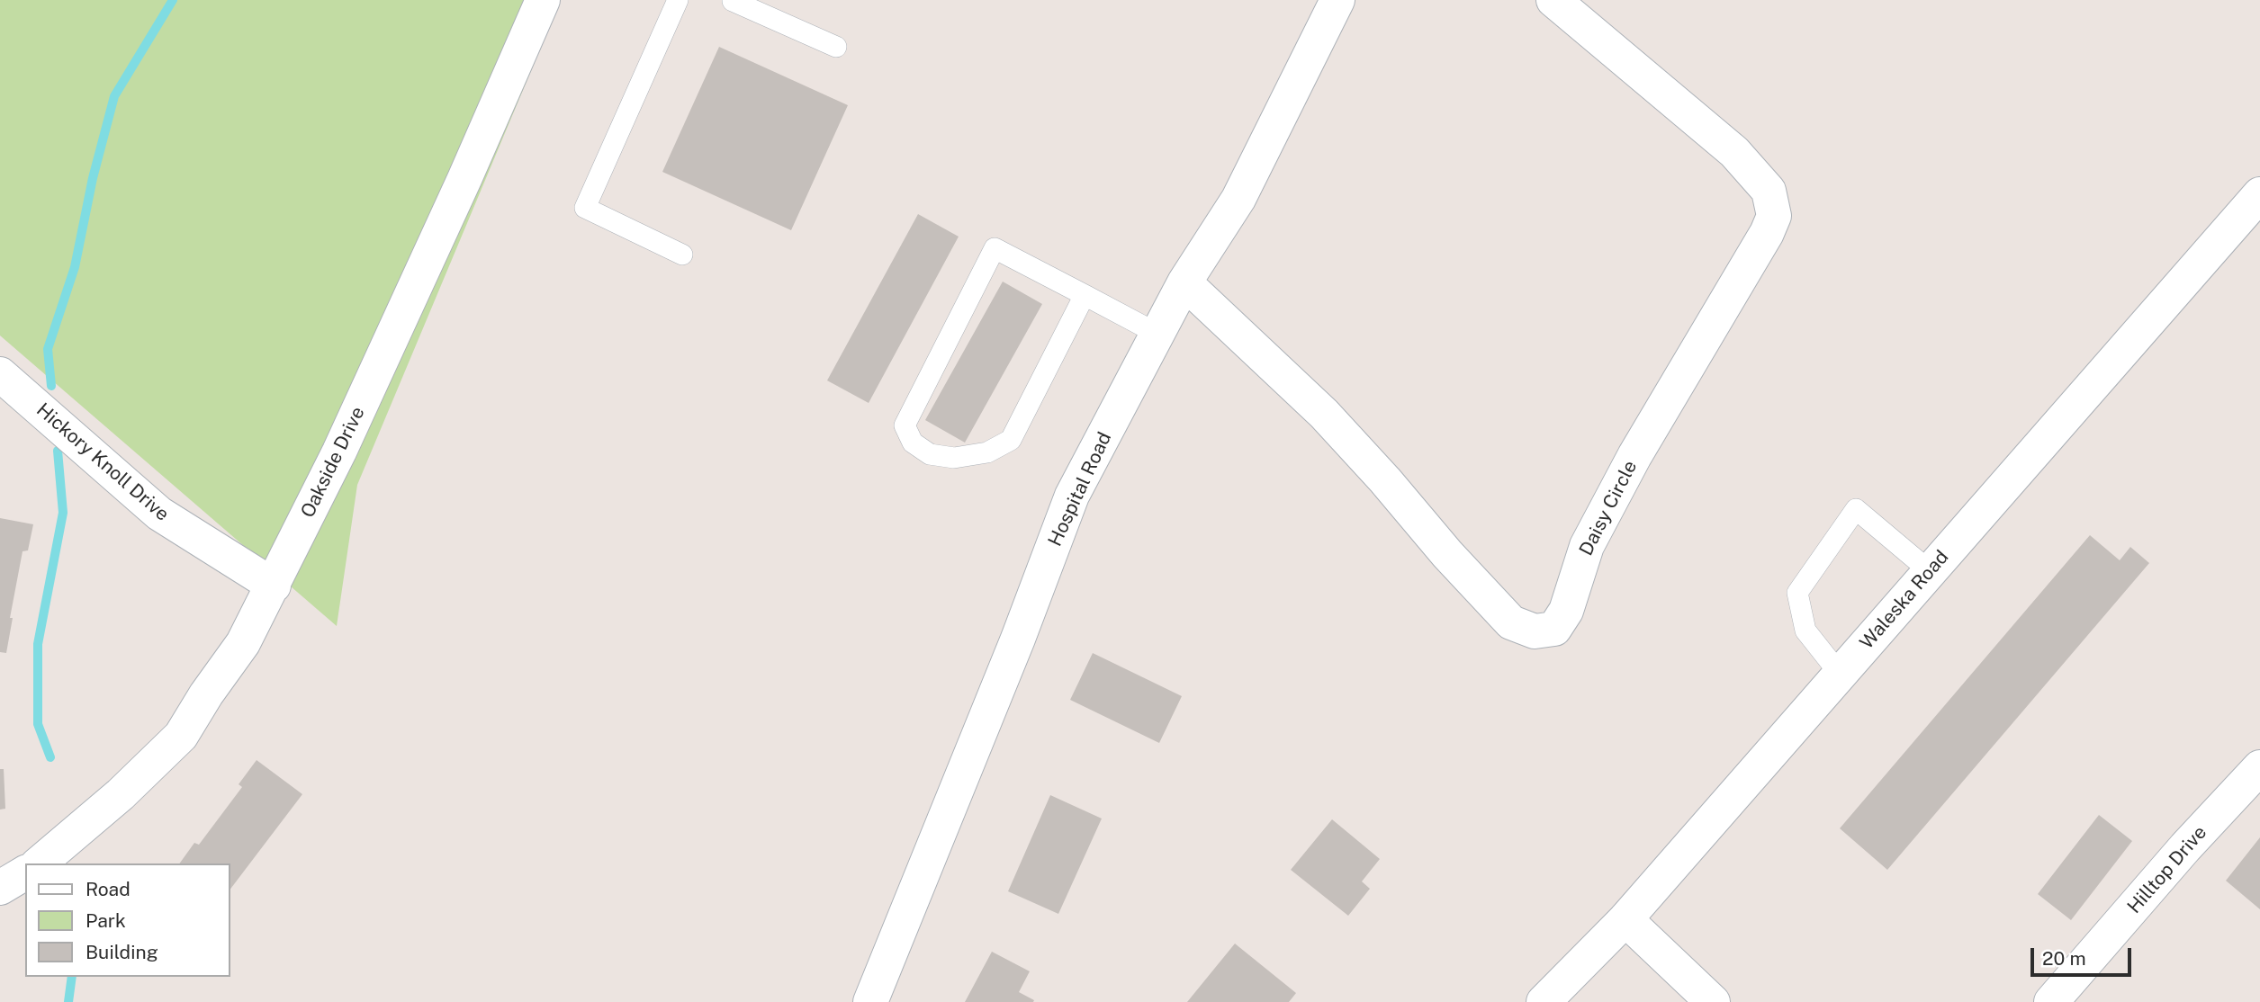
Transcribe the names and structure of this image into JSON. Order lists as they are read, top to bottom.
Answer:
{
  "streets": {
    "street": [
      "Hickory Knoll Drive",
      "Oakside Drive",
      "Hospital Road",
      "Daisy Circle",
      "Waleska Road",
      "Hilltop Drive"
    ]
  },
  "crossings": [
    ["Hickory Knoll Drive", "Oakside Drive"],
    ["Hospital Road", "Daisy Circle"]
  ],
  "legend": ["Road", "Park", "Building"],
  "scale_bar": "20 m"
}
